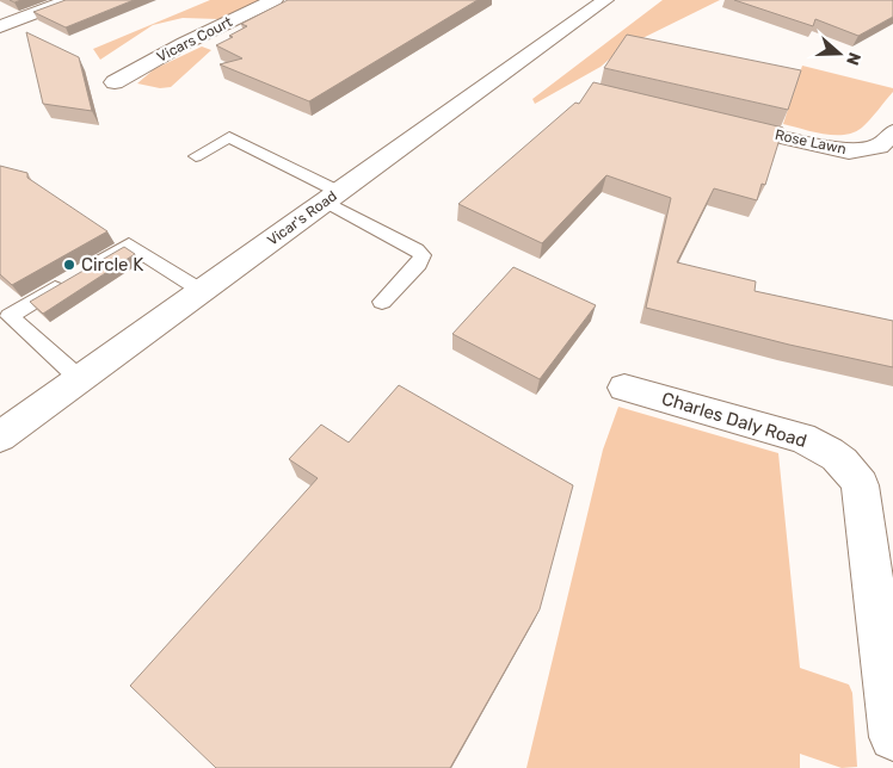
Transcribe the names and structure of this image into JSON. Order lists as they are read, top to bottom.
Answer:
{
  "streets": {
    "street": [
      "Vicars Court",
      "Rose Lawn",
      "Vicar's Road",
      "Charles Daly Road"
    ]
  },
  "places": ["Circle K"],
  "north": "right"
}
